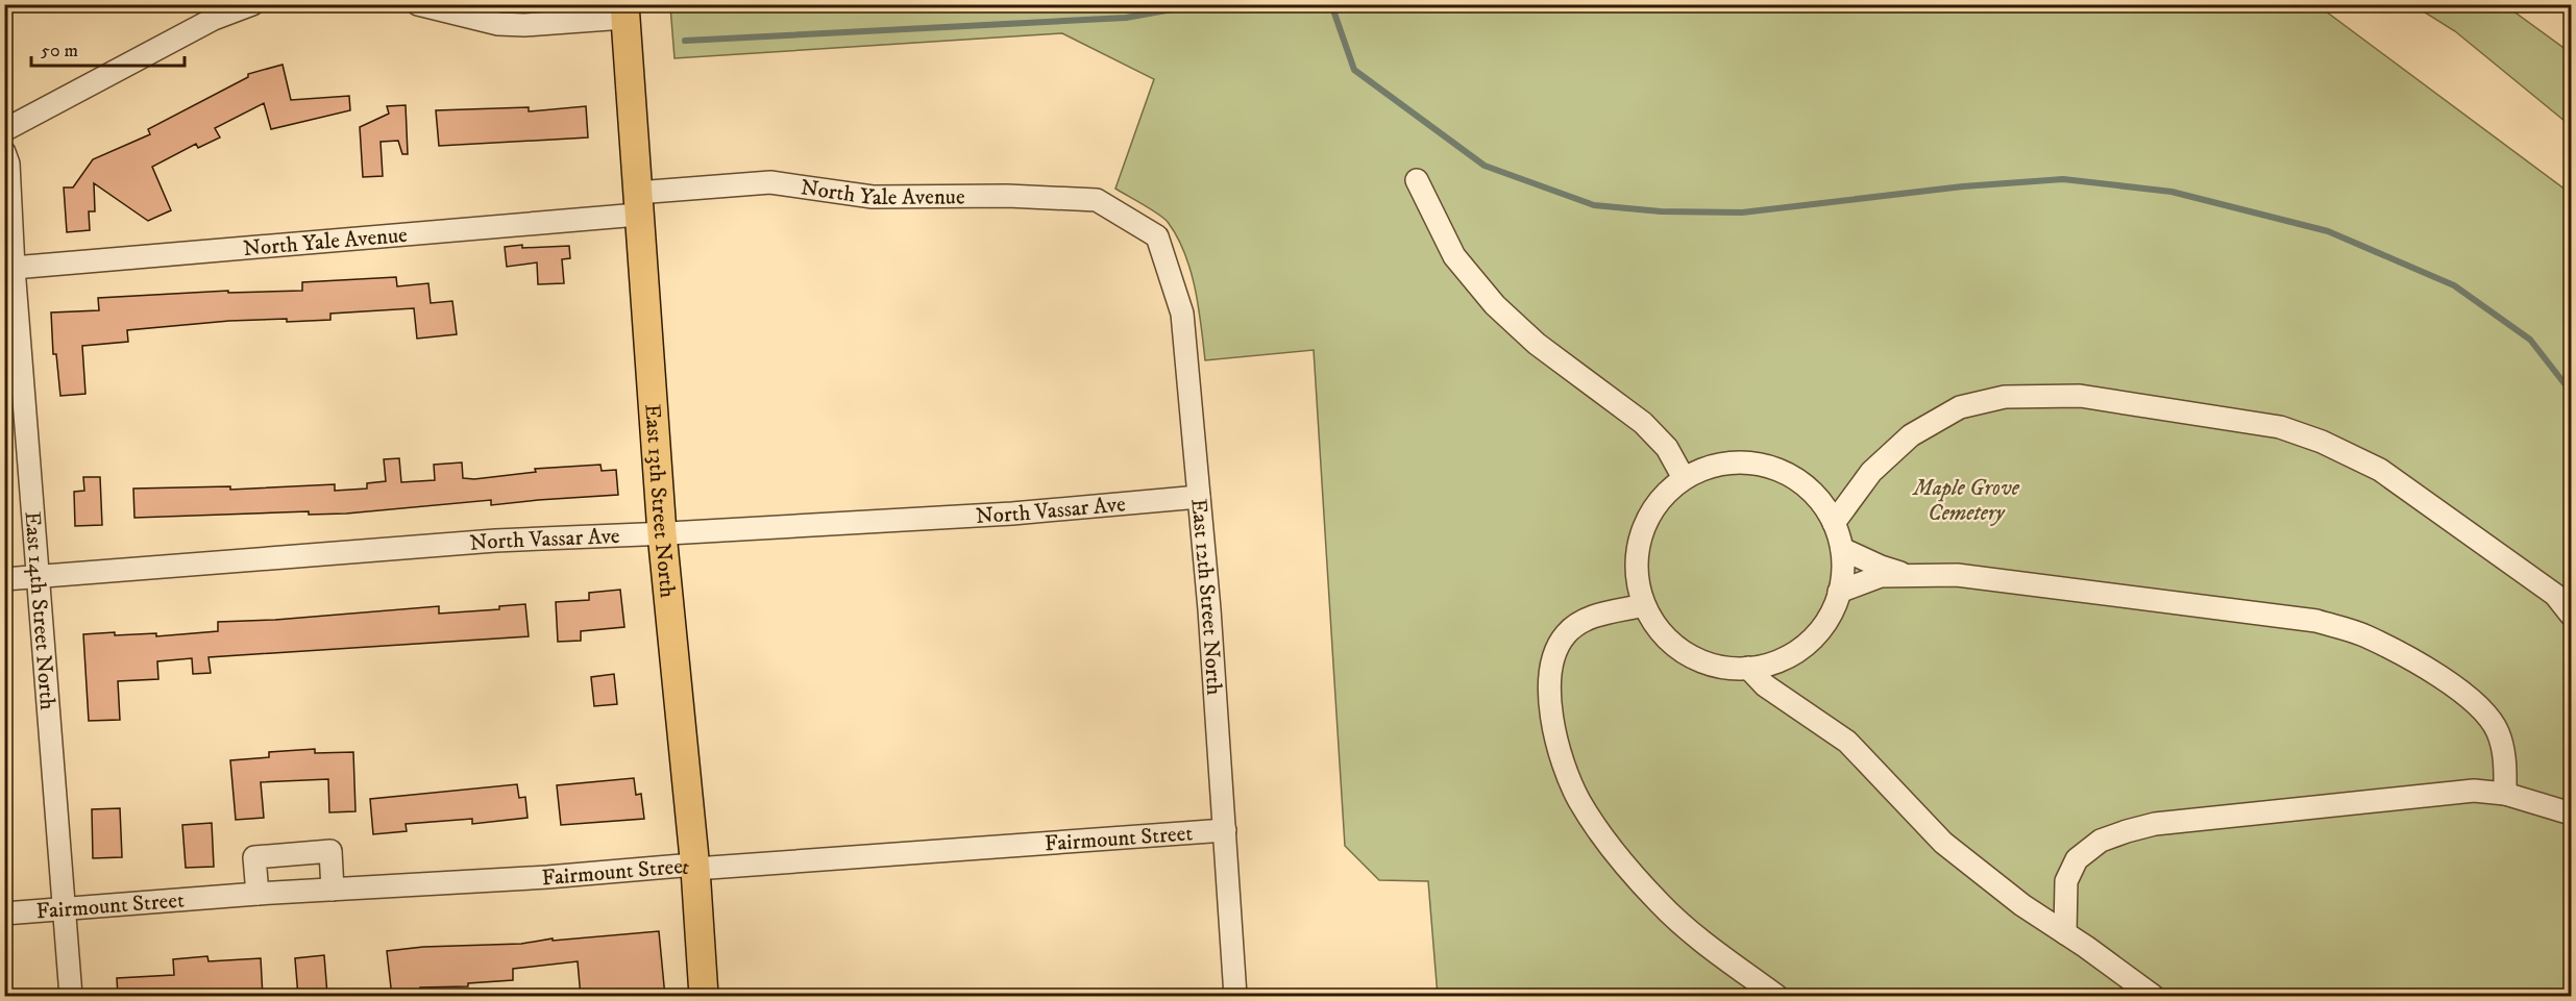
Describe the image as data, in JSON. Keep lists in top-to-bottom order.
{
  "streets": {
    "main road": ["East 13th Street North"],
    "street": [
      "North Yale Avenue",
      "North Vassar Ave",
      "East 12th Street North",
      "East 14th Street North",
      "Fairmount Street"
    ]
  },
  "crossings": [
    ["North Yale Avenue", "East 13th Street North"],
    ["North Yale Avenue", "East 12th Street North"],
    ["North Yale Avenue", "East 14th Street North"],
    ["East 13th Street North", "North Vassar Ave"],
    ["East 13th Street North", "Fairmount Street"],
    ["North Vassar Ave", "East 12th Street North"],
    ["North Vassar Ave", "East 14th Street North"],
    ["East 12th Street North", "Fairmount Street"],
    ["East 14th Street North", "Fairmount Street"]
  ],
  "parks": ["Maple Grove Cemetery"],
  "scale_bar": "50 m"
}
